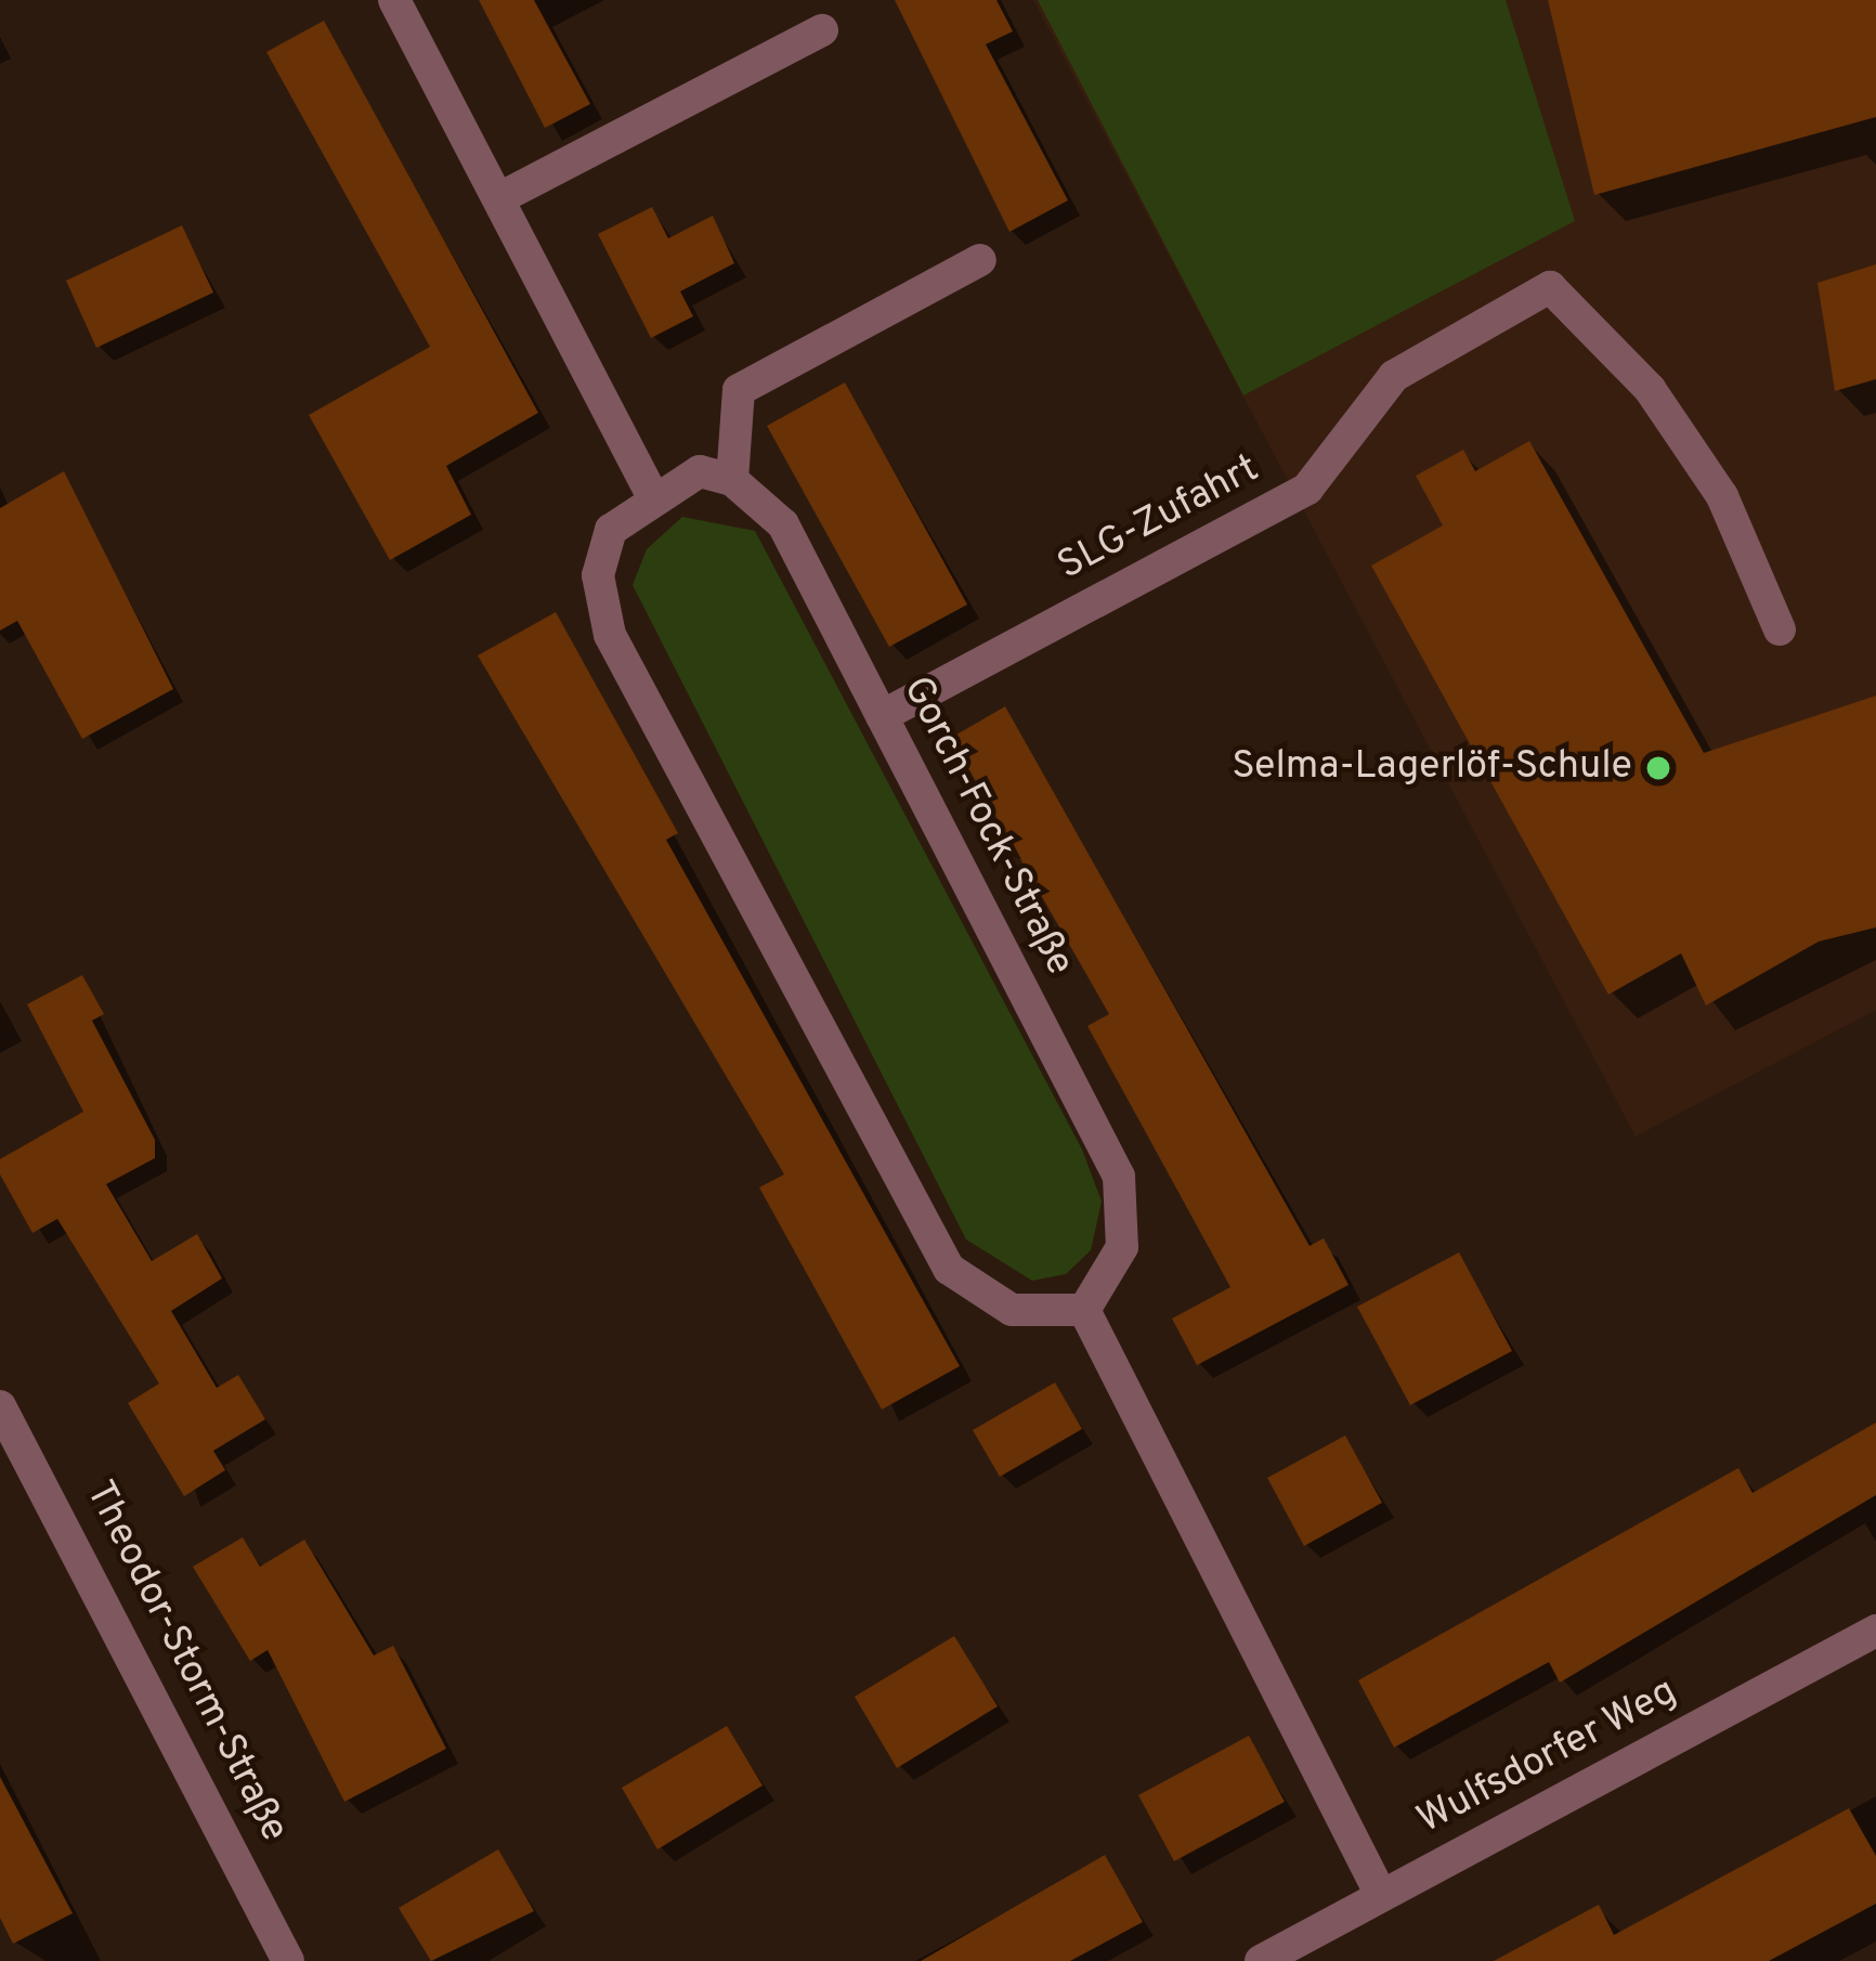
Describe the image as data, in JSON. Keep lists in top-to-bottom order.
{
  "streets": {
    "street": [
      "SLG-Zufahrt",
      "Gorch-Fock-Straße",
      "Theodor-Storm-Straße",
      "Wulfsdorfer Weg"
    ]
  },
  "crossings": [
    ["SLG-Zufahrt", "Gorch-Fock-Straße"]
  ],
  "places": ["Selma-Lagerlöf-Schule"]
}
